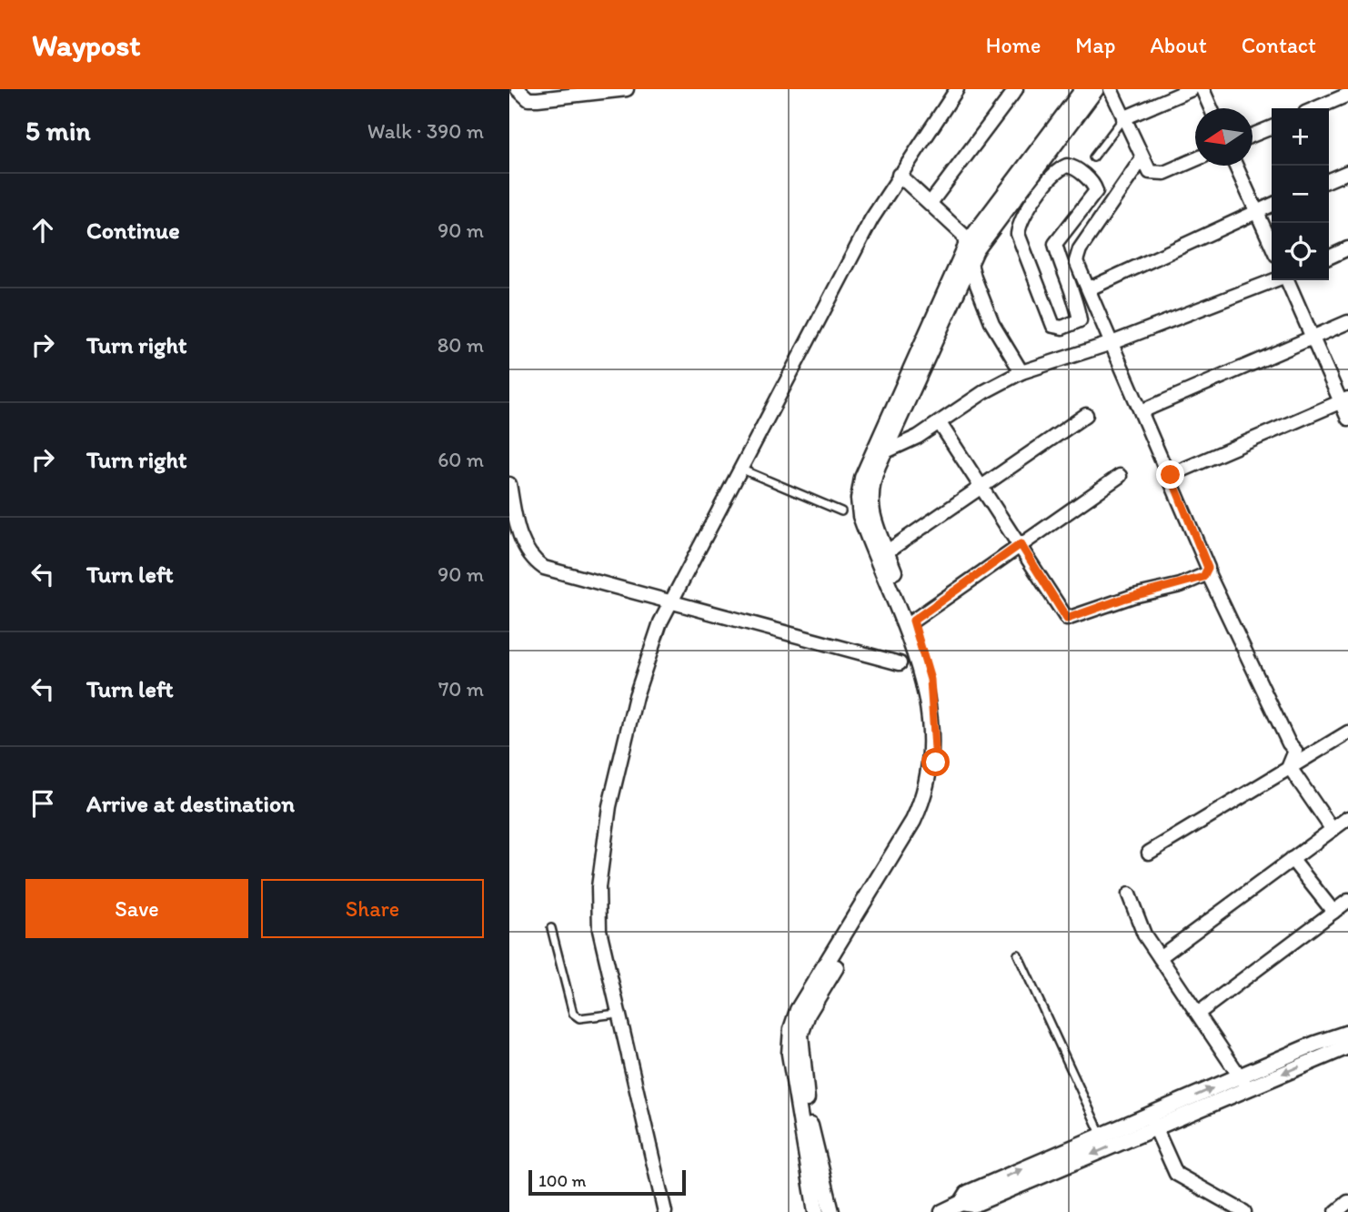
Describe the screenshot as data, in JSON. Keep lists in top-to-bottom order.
{
  "scale_bar": "100 m",
  "north": "left",
  "page": {
    "header": "Waypost",
    "nav": [
      "Home",
      "Map",
      "About",
      "Contact"
    ],
    "heading": ["5 min", "Walk · 390 m"],
    "map_buttons": ["+", "−"],
    "list": [
      ["Continue", "90 m"],
      ["Turn right", "80 m"],
      ["Turn right", "60 m"],
      ["Turn left", "90 m"],
      ["Turn left", "70 m"],
      "Arrive at destination"
    ],
    "buttons": ["Save", "Share"],
    "scale": "100 m"
  }
}
